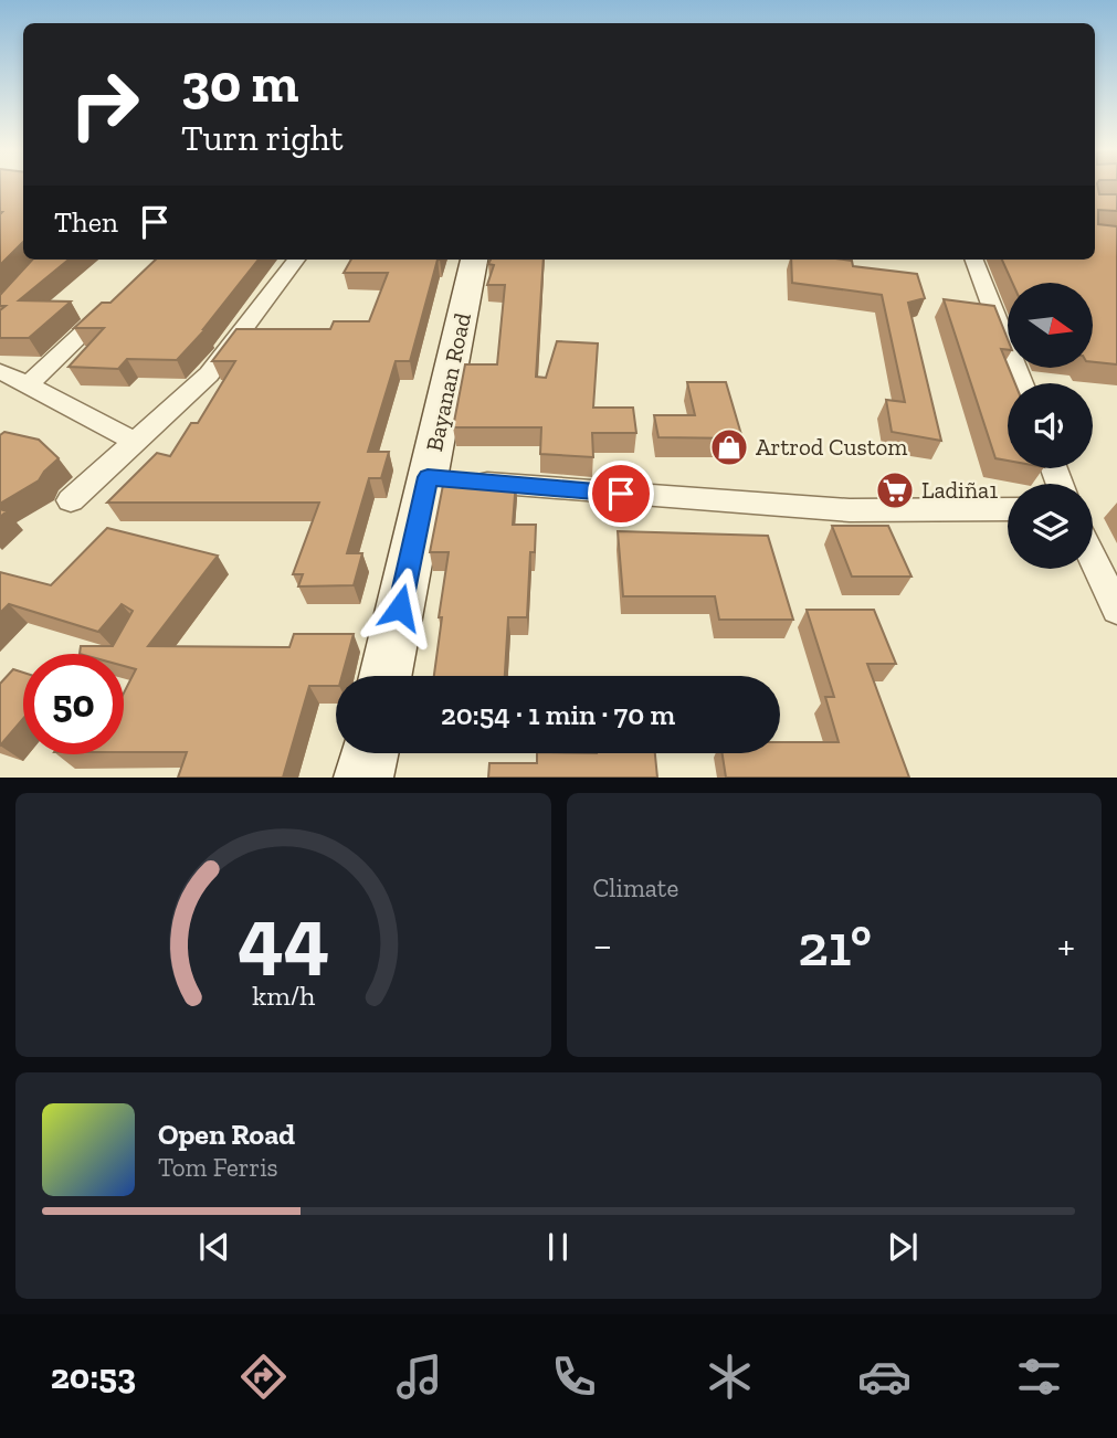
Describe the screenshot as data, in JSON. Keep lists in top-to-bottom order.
{
  "streets": {
    "main road": ["Bayanan Road"]
  },
  "places": {
    "shop": ["Artrod Custom"],
    "supermarket": ["Ladiña1"]
  },
  "north": "right",
  "page": {
    "turn": ["30 m", "Turn right"],
    "then": "Then",
    "limit": "50",
    "trip": "20:54 · 1 min · 70 m",
    "tile": "Climate",
    "heat": ["−", "21°", "+"],
    "song": ["Open Road", "Tom Ferris"],
    "tabs": "20:53",
    "gauge": ["44", "km/h"]
  }
}
